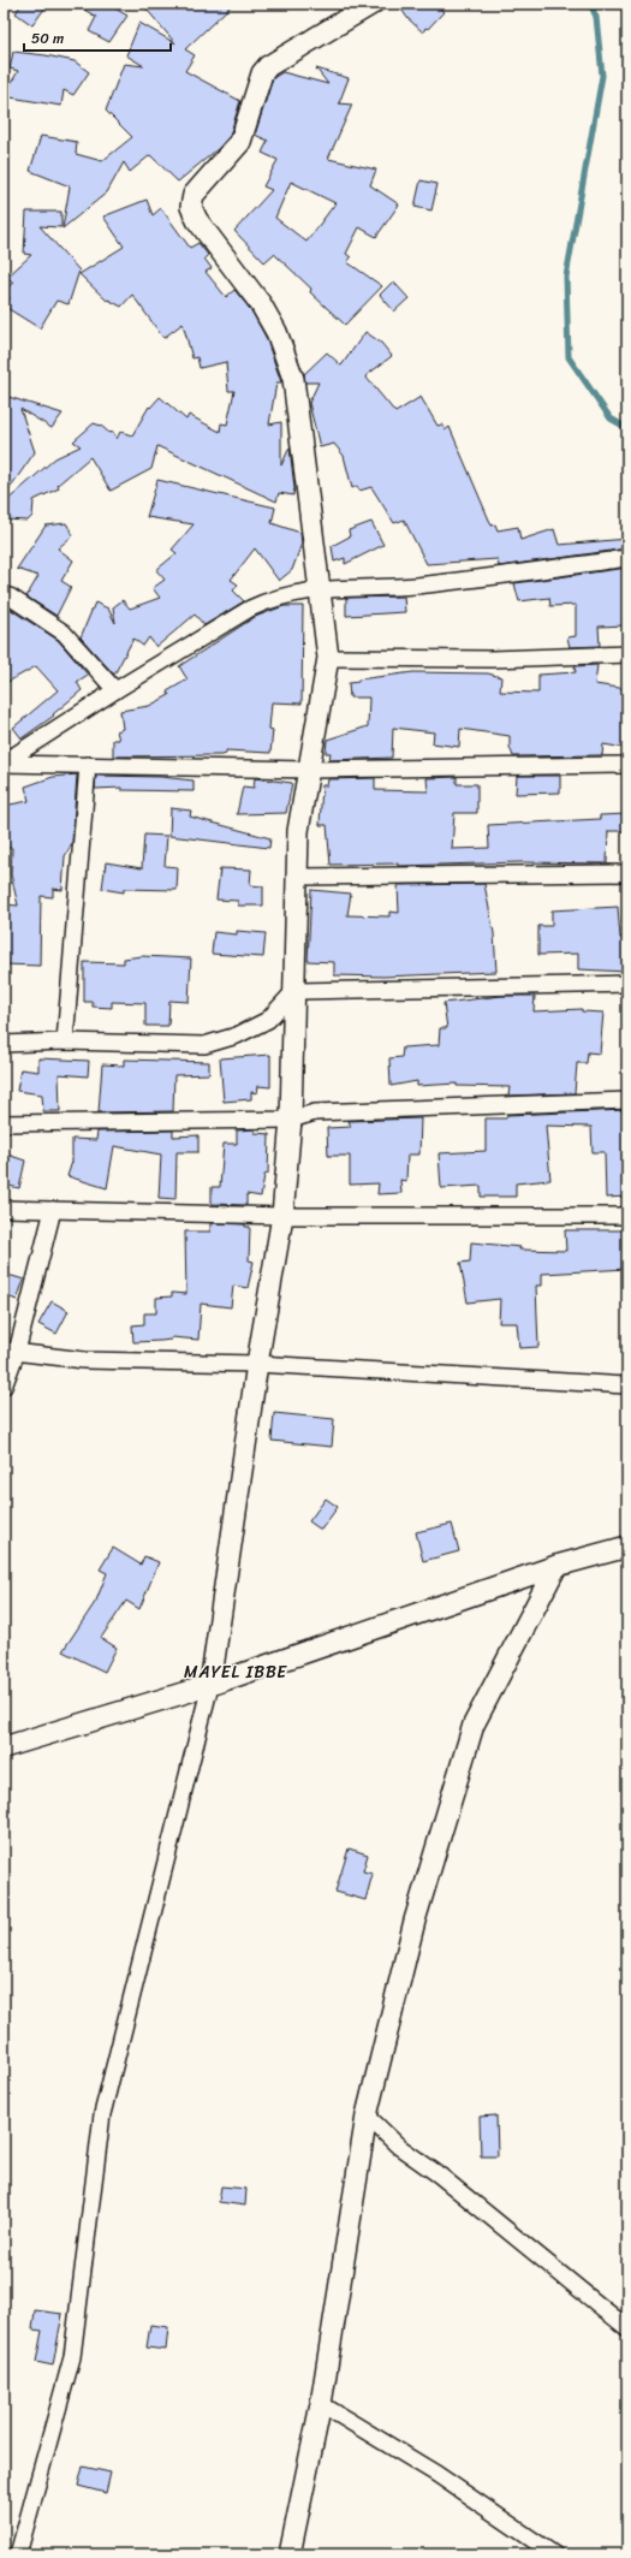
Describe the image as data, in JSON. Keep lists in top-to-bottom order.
{
  "districts": ["MAYEL IBBE"],
  "scale_bar": "50 m"
}
